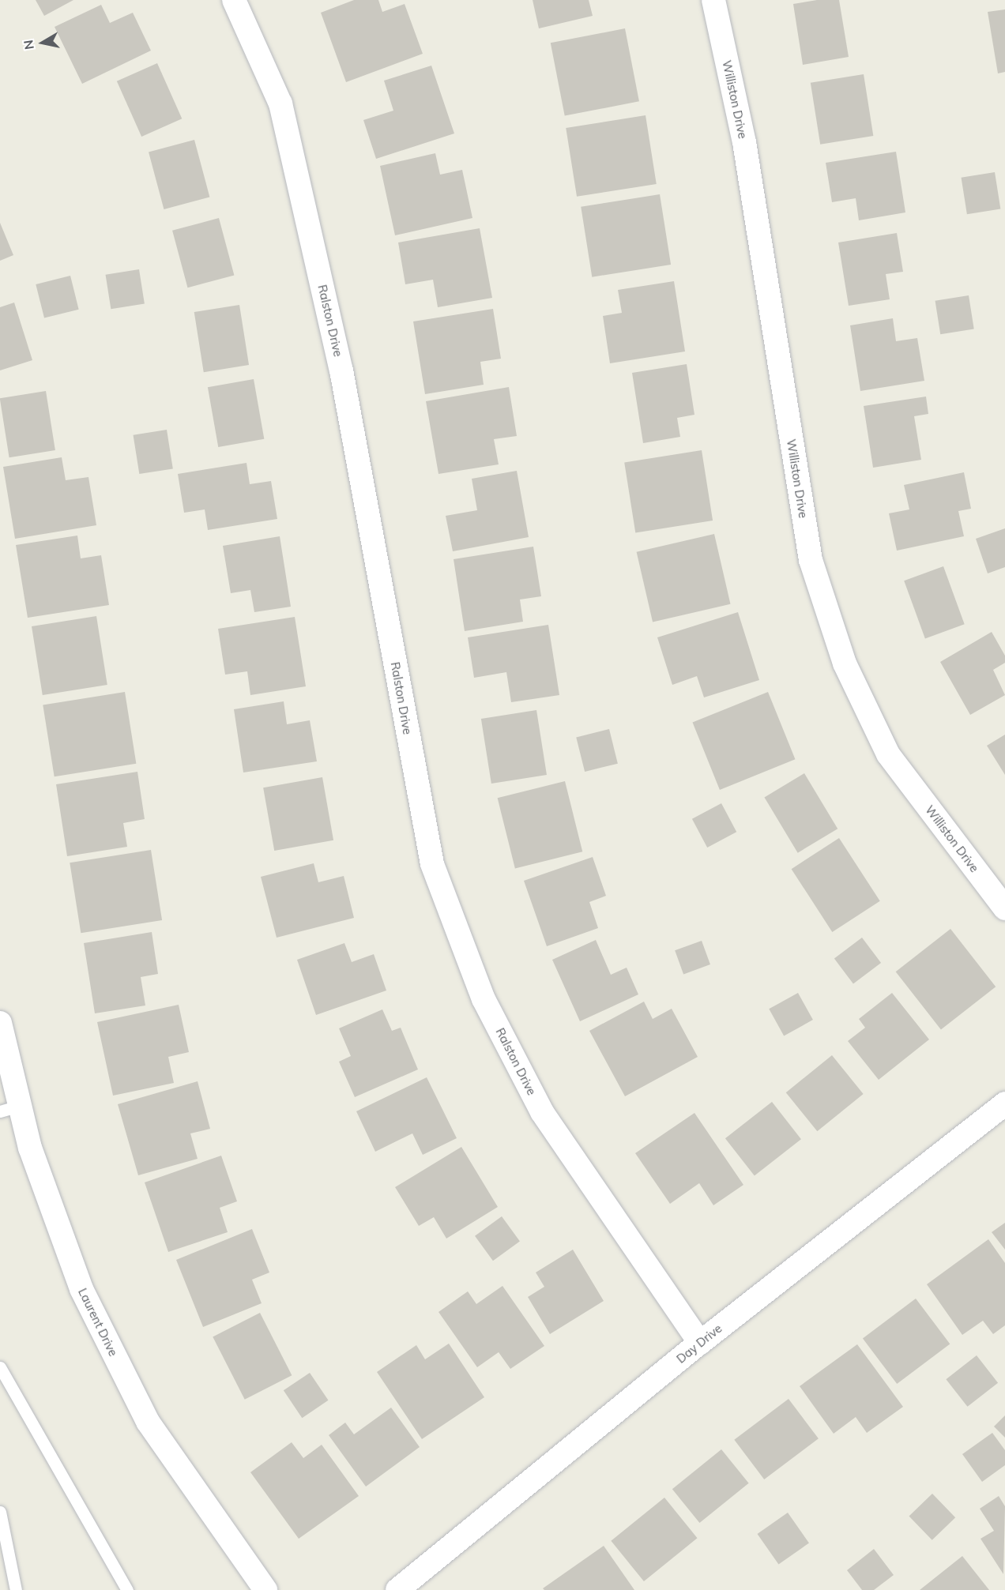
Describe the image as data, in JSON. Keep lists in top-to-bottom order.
{
  "streets": {
    "street": [
      "Williston Drive",
      "Ralston Drive",
      "Laurent Drive",
      "Day Drive"
    ]
  },
  "crossings": [
    ["Ralston Drive", "Day Drive"]
  ],
  "north": "left"
}
